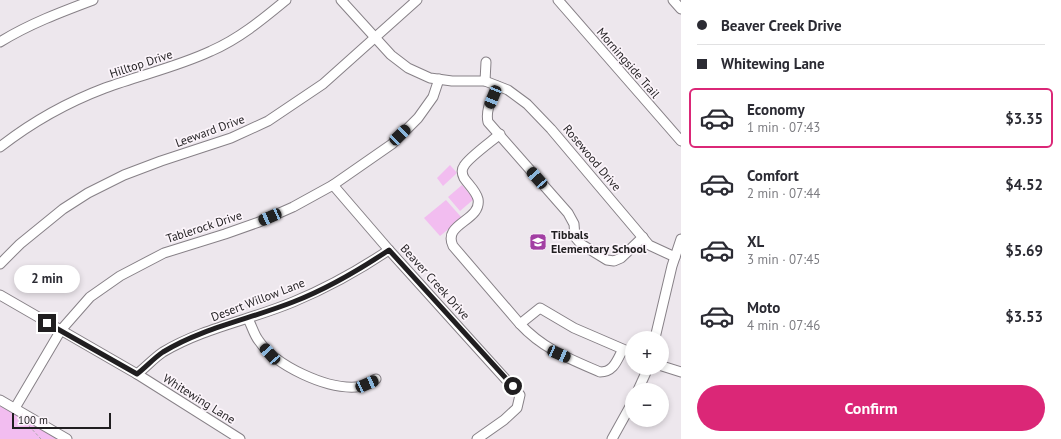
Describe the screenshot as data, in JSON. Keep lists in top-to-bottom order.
{
  "streets": {
    "street": [
      "Morningside Trail",
      "Hilltop Drive",
      "Leeward Drive",
      "Rosewood Drive",
      "Tablerock Drive",
      "Beaver Creek Drive",
      "Desert Willow Lane",
      "Whitewing Lane"
    ]
  },
  "crossings": [
    ["Leeward Drive", "Rosewood Drive"],
    ["Rosewood Drive", "Tablerock Drive"],
    ["Tablerock Drive", "Beaver Creek Drive"],
    ["Tablerock Drive", "Whitewing Lane"],
    ["Beaver Creek Drive", "Desert Willow Lane"],
    ["Desert Willow Lane", "Whitewing Lane"]
  ],
  "places": {
    "school or university": ["Tibbals Elementary School"]
  },
  "scale_bar": "100 m",
  "page": {
    "banner": ["Beaver Creek Drive", "Whitewing Lane"],
    "list": [
      {
        "name": "Economy",
        "note": "1 min · 07:43",
        "value": "$3.35"
      },
      {
        "name": "Comfort",
        "note": "2 min · 07:44",
        "value": "$4.52"
      },
      {
        "name": "XL",
        "note": "3 min · 07:45",
        "value": "$5.69"
      },
      {
        "name": "Moto",
        "note": "4 min · 07:46",
        "value": "$3.53"
      }
    ],
    "bubble": "2 min",
    "map_buttons": ["+", "−"],
    "buttons": "Confirm",
    "scale": "100 m"
  }
}
